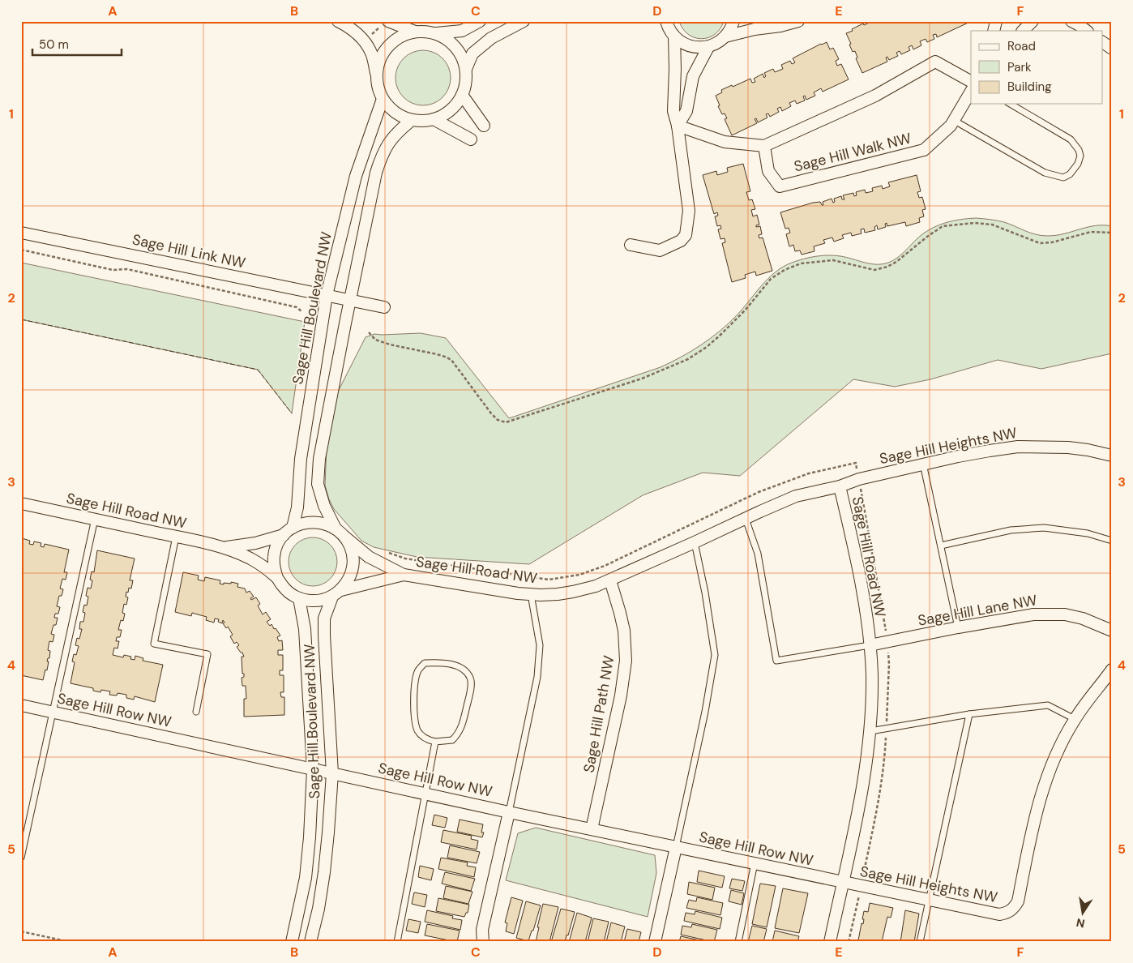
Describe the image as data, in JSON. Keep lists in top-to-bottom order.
{
  "streets": {
    "street": [
      "Sage Hill Walk NW",
      "Sage Hill Link NW",
      "Sage Hill Boulevard NW",
      "Sage Hill Heights NW",
      "Sage Hill Road NW",
      "Sage Hill Lane NW",
      "Sage Hill Row NW",
      "Sage Hill Path NW"
    ]
  },
  "crossings": [
    ["Sage Hill Link NW", "Sage Hill Boulevard NW"],
    ["Sage Hill Boulevard NW", "Sage Hill Road NW"],
    ["Sage Hill Boulevard NW", "Sage Hill Row NW"],
    ["Sage Hill Heights NW", "Sage Hill Road NW"],
    ["Sage Hill Heights NW", "Sage Hill Row NW"],
    ["Sage Hill Road NW", "Sage Hill Lane NW"],
    ["Sage Hill Road NW", "Sage Hill Row NW"],
    ["Sage Hill Road NW", "Sage Hill Path NW"],
    ["Sage Hill Row NW", "Sage Hill Path NW"]
  ],
  "legend": ["Road", "Park", "Building"],
  "scale_bar": "50 m",
  "north": "bottom",
  "grid": {
    "columns": [
      "A",
      "B",
      "C",
      "D",
      "E",
      "F"
    ],
    "rows": [
      "1",
      "2",
      "3",
      "4",
      "5"
    ]
  }
}
